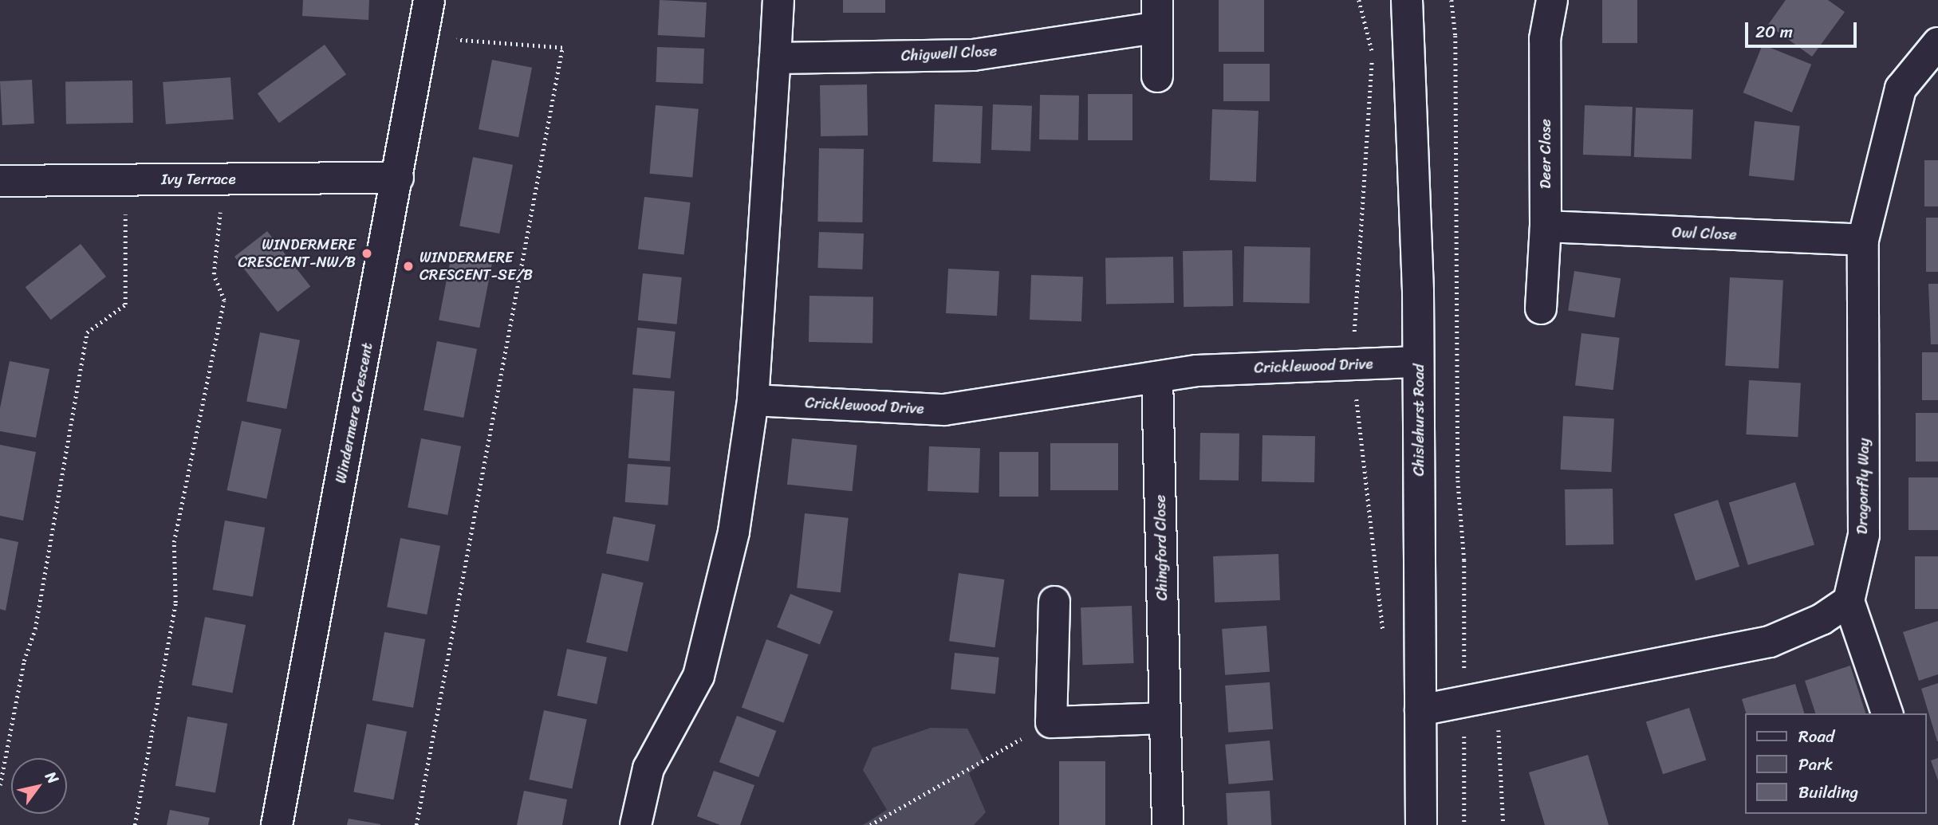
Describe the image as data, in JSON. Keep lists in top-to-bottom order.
{
  "streets": {
    "street": [
      "Chigwell Close",
      "Deer Close",
      "Ivy Terrace",
      "Owl Close",
      "Cricklewood Drive",
      "Windermere Crescent",
      "Chislehurst Road",
      "Dragonfly Way",
      "Chingford Close"
    ]
  },
  "crossings": [
    ["Deer Close", "Owl Close"],
    ["Ivy Terrace", "Windermere Crescent"],
    ["Owl Close", "Dragonfly Way"],
    ["Cricklewood Drive", "Chislehurst Road"],
    ["Cricklewood Drive", "Chingford Close"]
  ],
  "places": ["WINDERMERE CRESCENT-NW/B", "WINDERMERE CRESCENT-SE/B"],
  "legend": ["Road", "Park", "Building"],
  "scale_bar": "20 m",
  "north": "top right"
}
